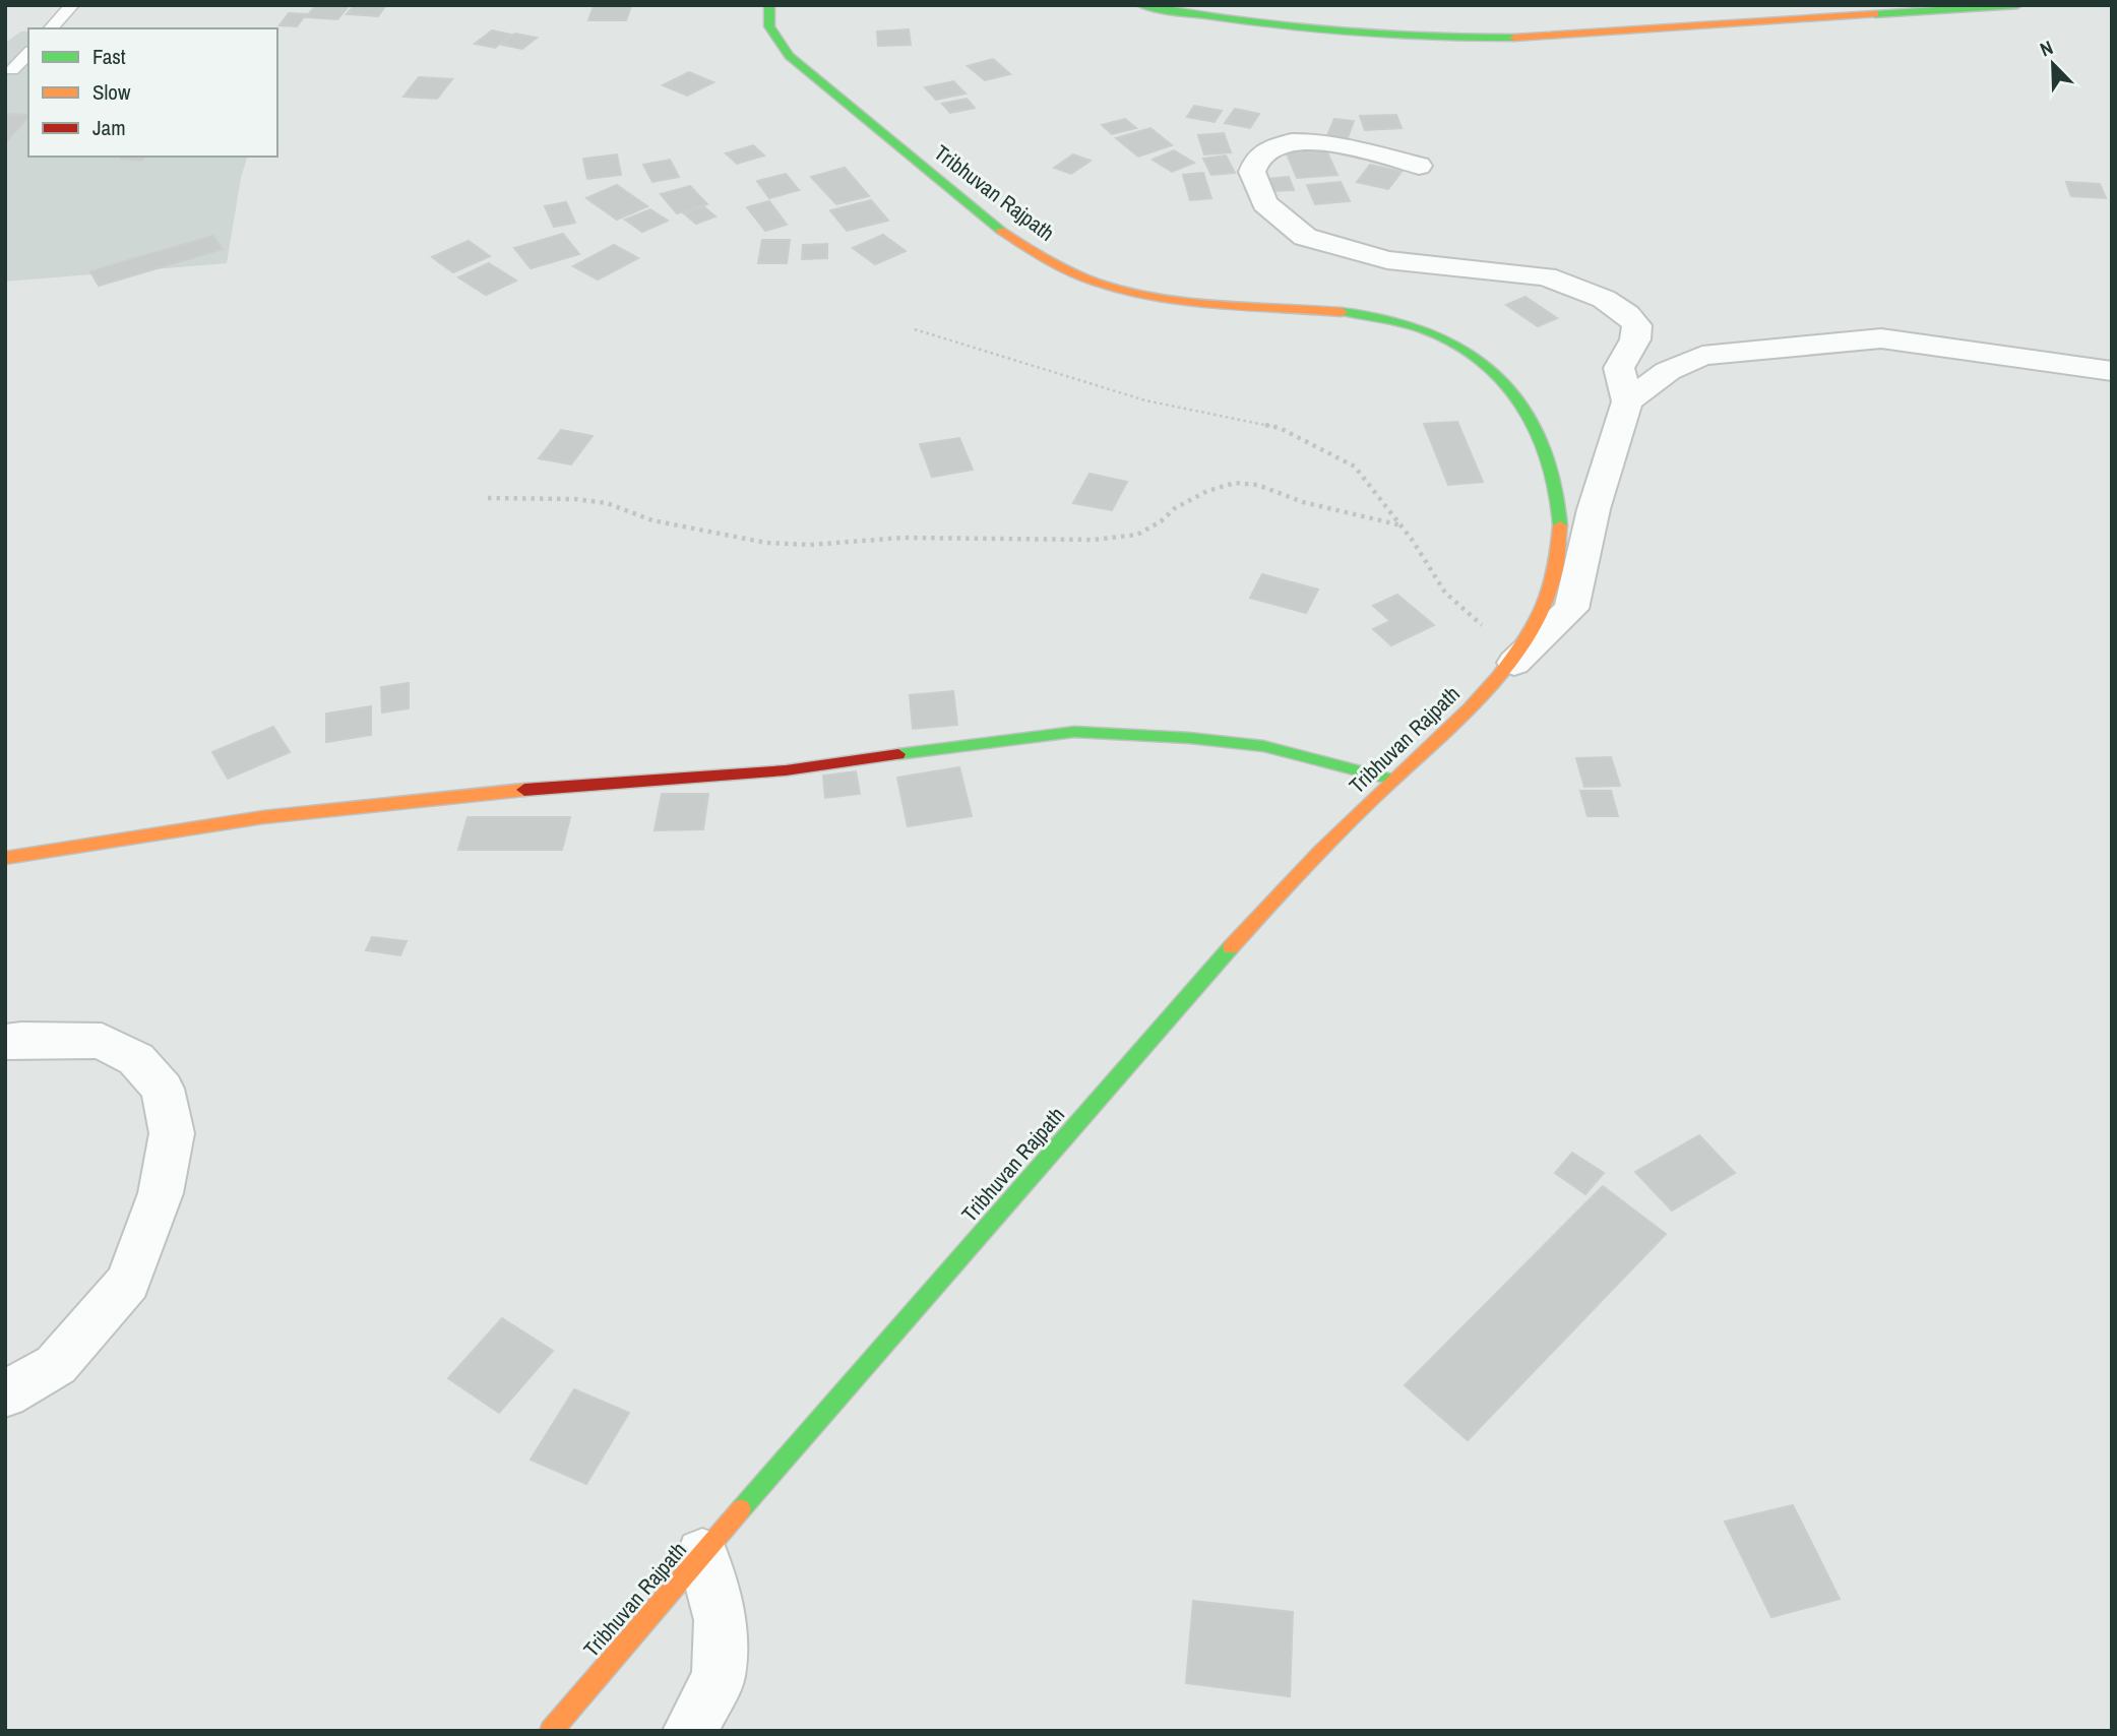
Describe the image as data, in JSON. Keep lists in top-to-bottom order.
{
  "streets": {
    "main road": ["Tribhuvan Rajpath"]
  },
  "legend": ["Fast", "Slow", "Jam"],
  "north": "top left"
}
